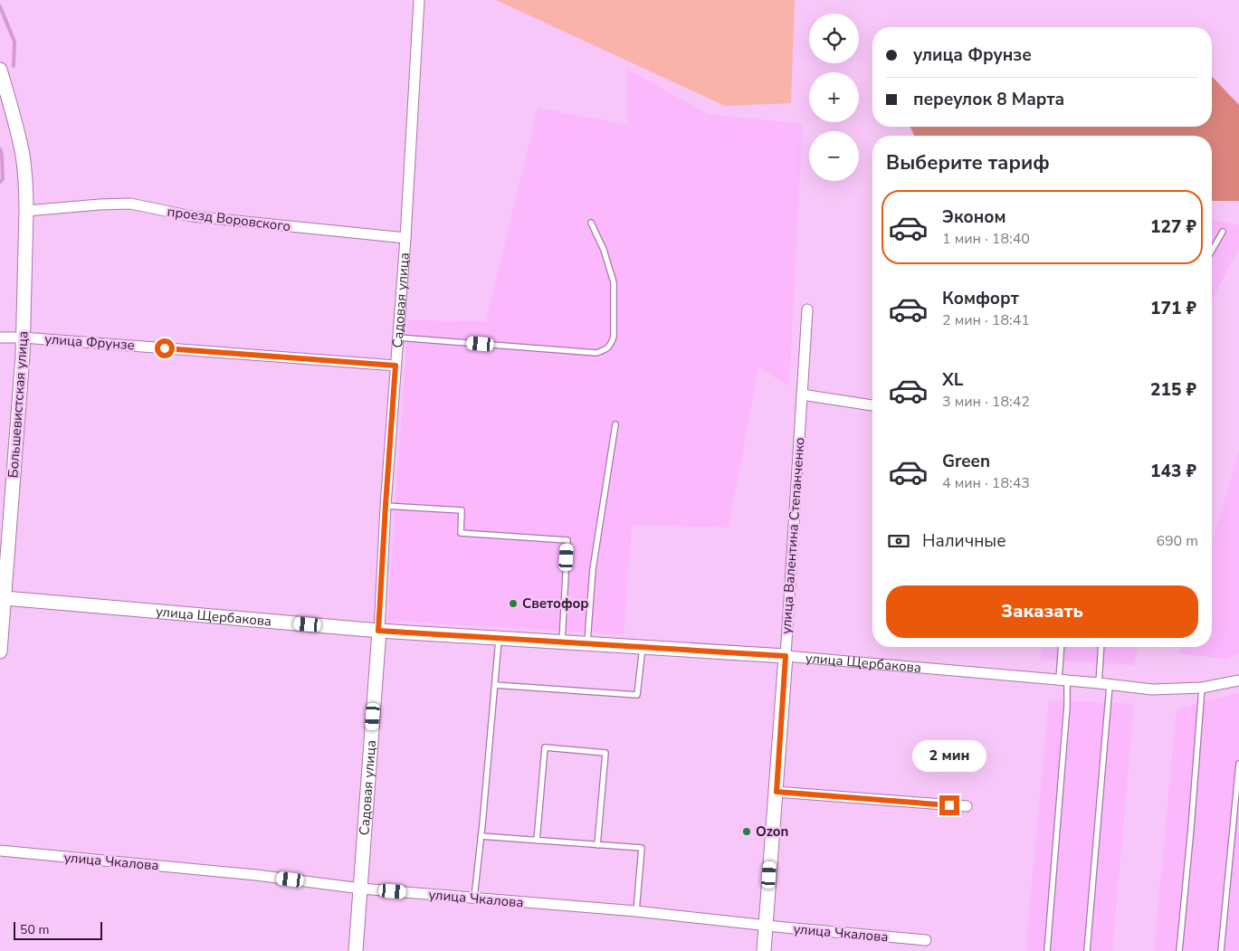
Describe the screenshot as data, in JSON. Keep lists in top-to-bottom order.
{
  "streets": {
    "street": [
      "проезд Воровского",
      "Садовая улица",
      "улица Фрунзе",
      "Большевистская улица",
      "улица Валентина Степанченко",
      "улица Щербакова",
      "улица Чкалова"
    ]
  },
  "crossings": [
    ["проезд Воровского", "Садовая улица"],
    ["проезд Воровского", "Большевистская улица"],
    ["Садовая улица", "улица Фрунзе"],
    ["Садовая улица", "улица Щербакова"],
    ["Садовая улица", "улица Чкалова"],
    ["улица Фрунзе", "Большевистская улица"],
    ["Большевистская улица", "улица Щербакова"],
    ["улица Валентина Степанченко", "улица Щербакова"],
    ["улица Валентина Степанченко", "улица Чкалова"]
  ],
  "places": ["Светофор", "Ozon"],
  "scale_bar": "50 m",
  "page": {
    "map_buttons": ["+", "−"],
    "banner": ["улица Фрунзе", "переулок 8 Марта"],
    "heading": "Выберите тариф",
    "list": [
      {
        "name": "Эконом",
        "note": "1 мин · 18:40",
        "value": "127 ₽"
      },
      {
        "name": "Комфорт",
        "note": "2 мин · 18:41",
        "value": "171 ₽"
      },
      {
        "name": "XL",
        "note": "3 мин · 18:42",
        "value": "215 ₽"
      },
      {
        "name": "Green",
        "note": "4 мин · 18:43",
        "value": "143 ₽"
      }
    ],
    "pay": ["Наличные", "690 m"],
    "buttons": "Заказать",
    "bubble": "2 мин",
    "scale": "50 m"
  }
}
